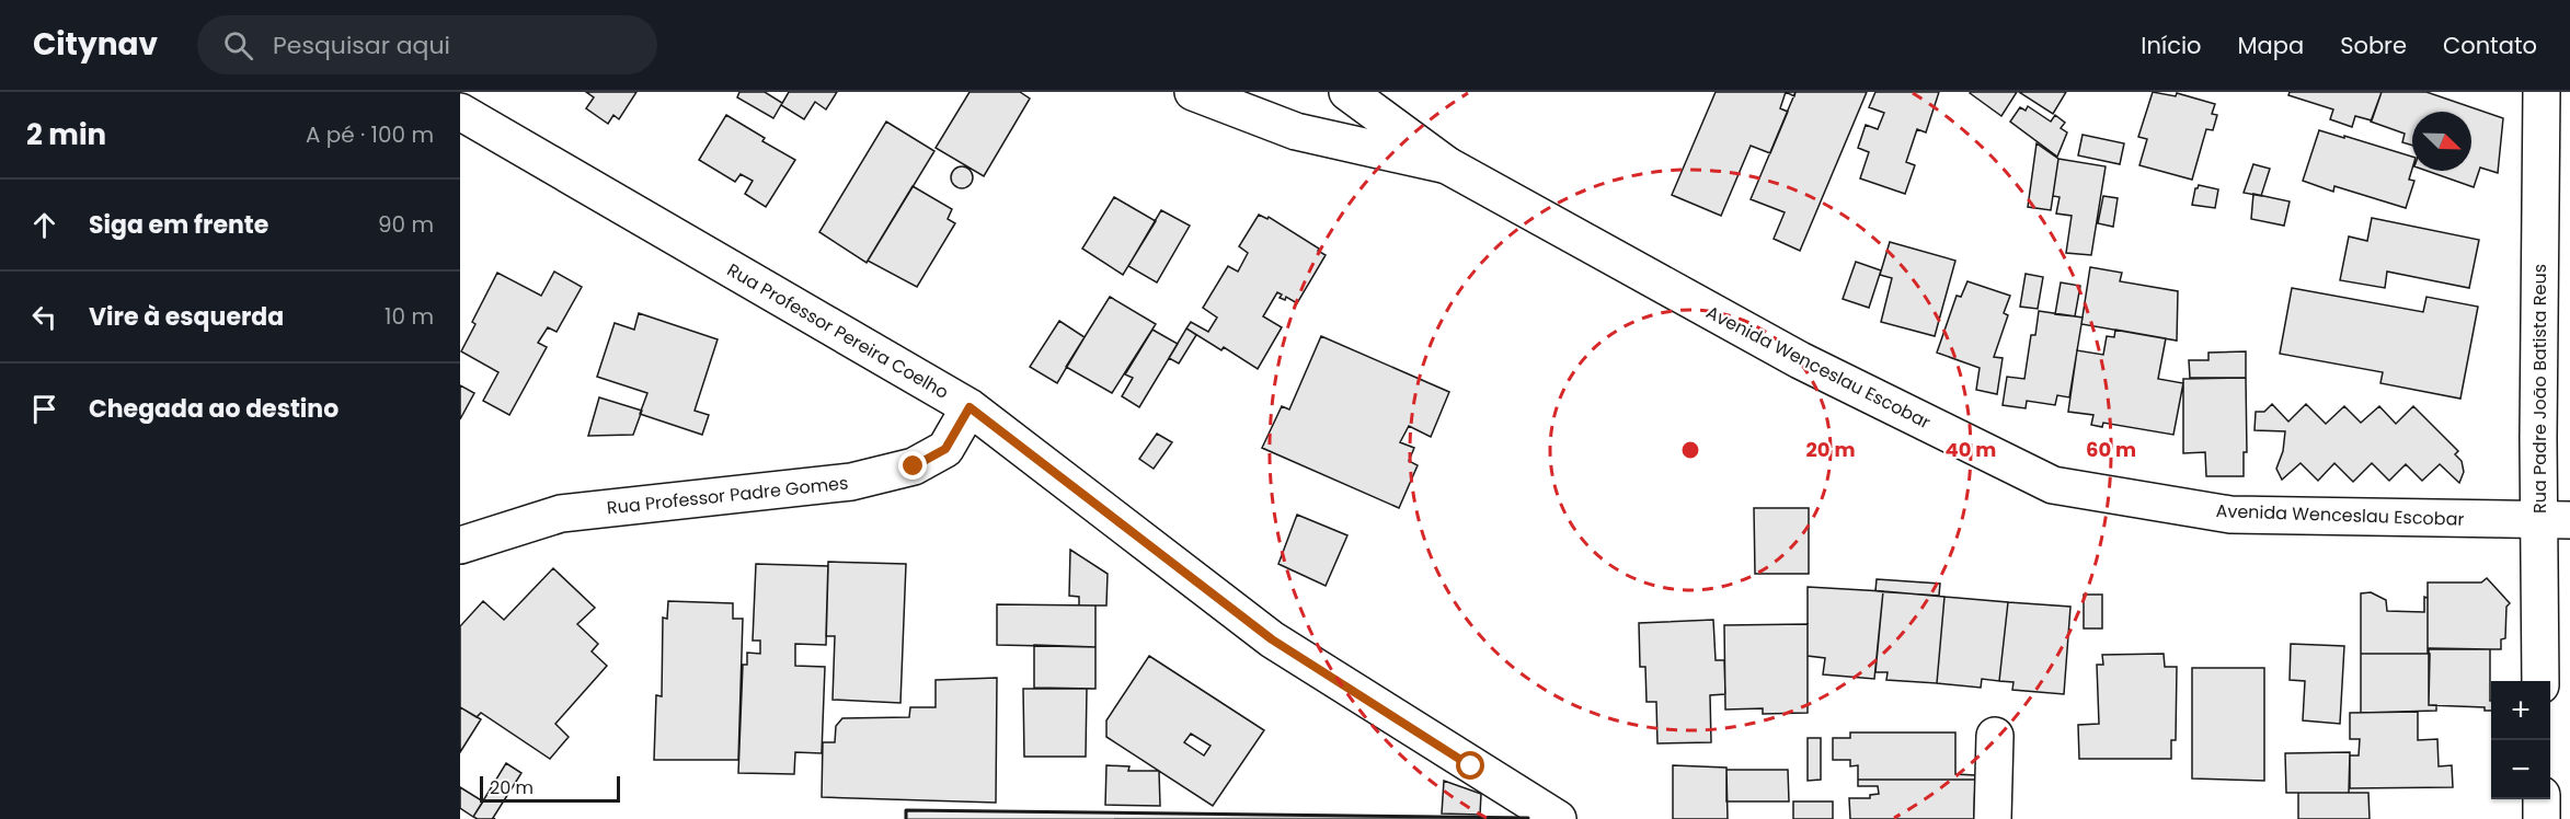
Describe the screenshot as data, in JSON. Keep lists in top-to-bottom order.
{
  "streets": {
    "street": [
      "Rua Professor Pereira Coelho",
      "Avenida Wenceslau Escobar",
      "Rua Padre João Batista Reus",
      "Rua Professor Padre Gomes"
    ]
  },
  "crossings": [
    ["Rua Professor Pereira Coelho", "Rua Professor Padre Gomes"],
    ["Avenida Wenceslau Escobar", "Rua Padre João Batista Reus"]
  ],
  "scale_bar": "20 m",
  "north": "bottom right",
  "page": {
    "header": "Citynav",
    "search": "Pesquisar aqui",
    "nav": [
      "Início",
      "Mapa",
      "Sobre",
      "Contato"
    ],
    "heading": ["2 min", "A pé · 100 m"],
    "list": [
      ["Siga em frente", "90 m"],
      ["Vire à esquerda", "10 m"],
      "Chegada ao destino"
    ],
    "map_buttons": ["+", "−"],
    "scale": "20 m"
  },
  "rings": ["20 m", "40 m", "60 m"]
}
